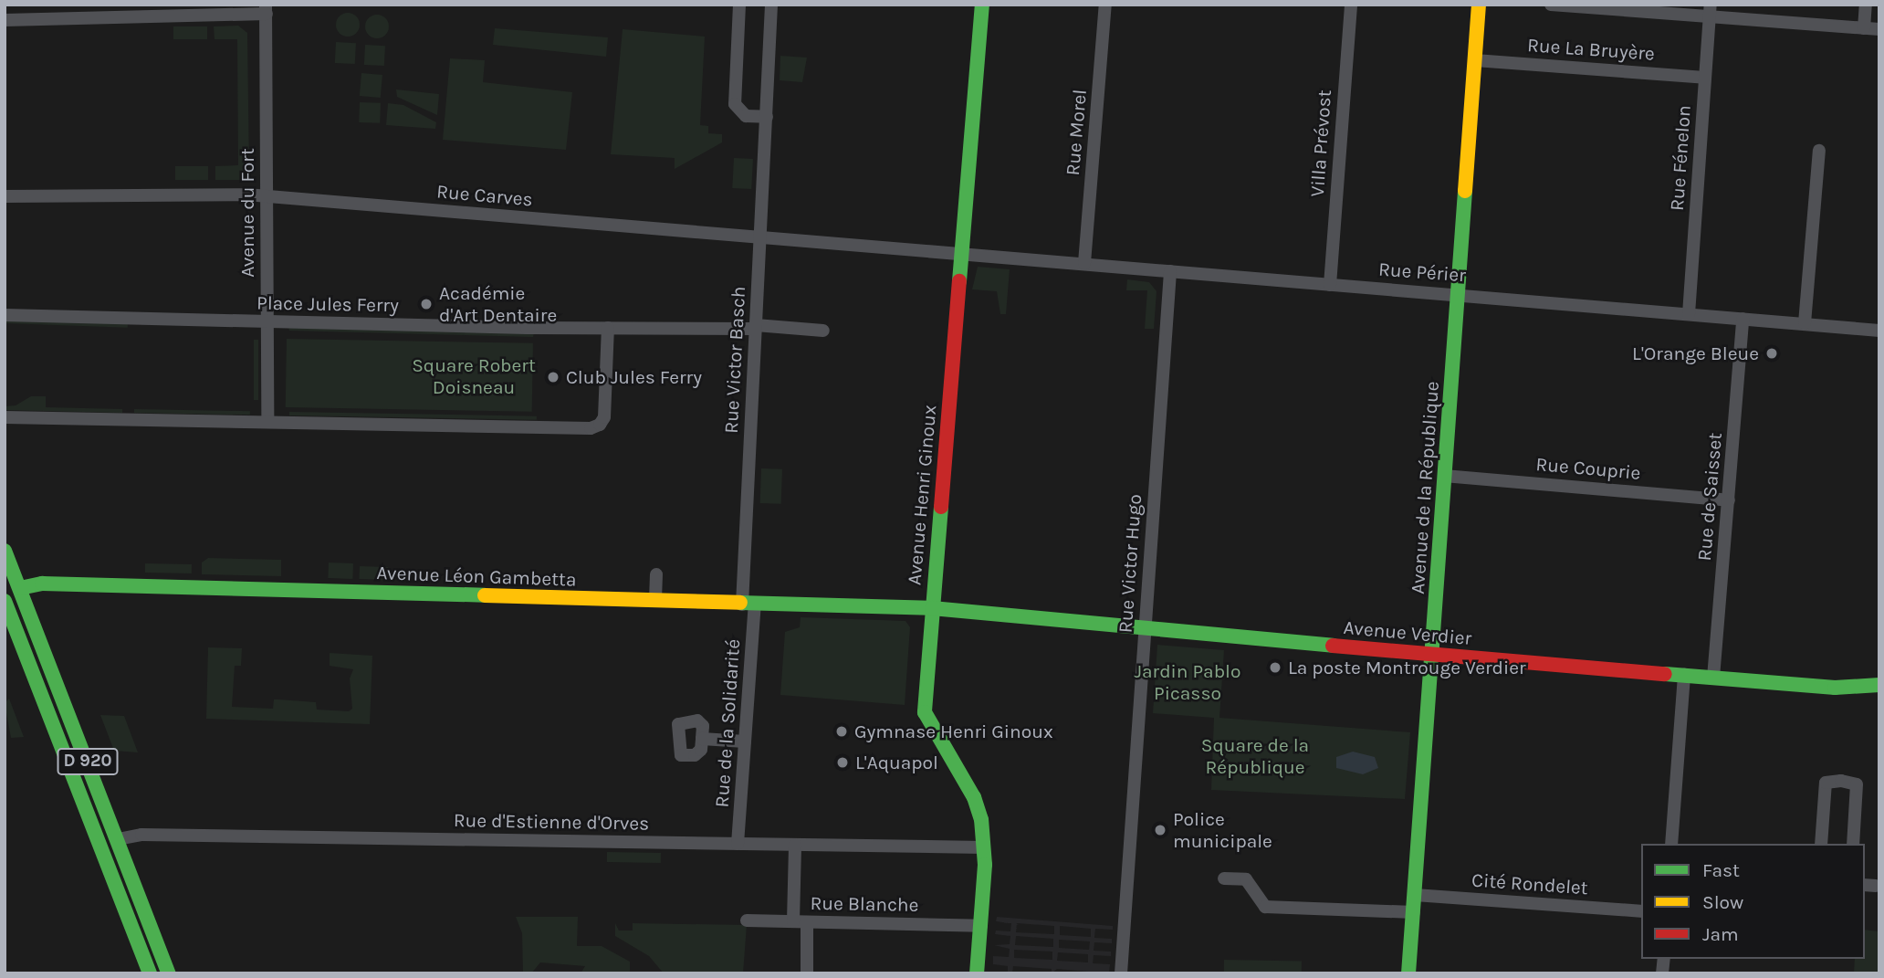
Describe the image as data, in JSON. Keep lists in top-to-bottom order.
{
  "streets": {
    "main road": [
      "Avenue de la République",
      "Avenue Henri Ginoux",
      "Avenue Léon Gambetta",
      "Avenue Verdier",
      "D 920"
    ],
    "street": [
      "Rue La Bruyère",
      "Rue Morel",
      "Villa Prévost",
      "Rue Fénelon",
      "Rue Carves",
      "Avenue du Fort",
      "Rue Périer",
      "Place Jules Ferry",
      "Rue Victor Basch",
      "Rue Couprie",
      "Rue de Saisset",
      "Rue Victor Hugo",
      "Rue de la Solidarité",
      "Rue d'Estienne d'Orves",
      "Cité Rondelet",
      "Rue Blanche"
    ]
  },
  "crossings": [
    ["Rue La Bruyère", "Rue Fénelon"],
    ["Rue La Bruyère", "Avenue de la République"],
    ["Rue Morel", "Rue Périer"],
    ["Villa Prévost", "Rue Périer"],
    ["Rue Fénelon", "Rue Périer"],
    ["Rue Carves", "Avenue du Fort"],
    ["Rue Carves", "Rue Périer"],
    ["Rue Carves", "Rue Victor Basch"],
    ["Rue Carves", "Avenue Henri Ginoux"],
    ["Avenue du Fort", "Place Jules Ferry"],
    ["Rue Périer", "Avenue de la République"],
    ["Rue Périer", "Avenue Henri Ginoux"],
    ["Rue Périer", "Rue de Saisset"],
    ["Rue Périer", "Rue Victor Hugo"],
    ["Place Jules Ferry", "Rue Victor Basch"],
    ["Rue Victor Basch", "Avenue Léon Gambetta"],
    ["Rue Victor Basch", "Rue de la Solidarité"],
    ["Rue Couprie", "Avenue de la République"],
    ["Rue Couprie", "Rue de Saisset"],
    ["Avenue de la République", "Avenue Verdier"],
    ["Avenue de la République", "Cité Rondelet"],
    ["Avenue Henri Ginoux", "Avenue Léon Gambetta"],
    ["Avenue Henri Ginoux", "Avenue Verdier"],
    ["Avenue Henri Ginoux", "Rue d'Estienne d'Orves"],
    ["Avenue Henri Ginoux", "Rue Blanche"],
    ["Rue de Saisset", "Avenue Verdier"],
    ["Rue Victor Hugo", "Avenue Verdier"],
    ["Avenue Léon Gambetta", "Avenue Verdier"],
    ["Avenue Léon Gambetta", "Rue de la Solidarité"],
    ["Avenue Léon Gambetta", "D 920"],
    ["Rue de la Solidarité", "Rue d'Estienne d'Orves"],
    ["D 920", "Rue d'Estienne d'Orves"]
  ],
  "parks": ["Square Robert Doisneau", "Jardin Pablo Picasso", "Square de la République"],
  "places": [
    "Académie d'Art Dentaire",
    "L'Orange Bleue",
    "Club Jules Ferry",
    "La poste Montrouge Verdier",
    "Gymnase Henri Ginoux",
    "L'Aquapol",
    "Police municipale"
  ],
  "legend": ["Fast", "Slow", "Jam"]
}
